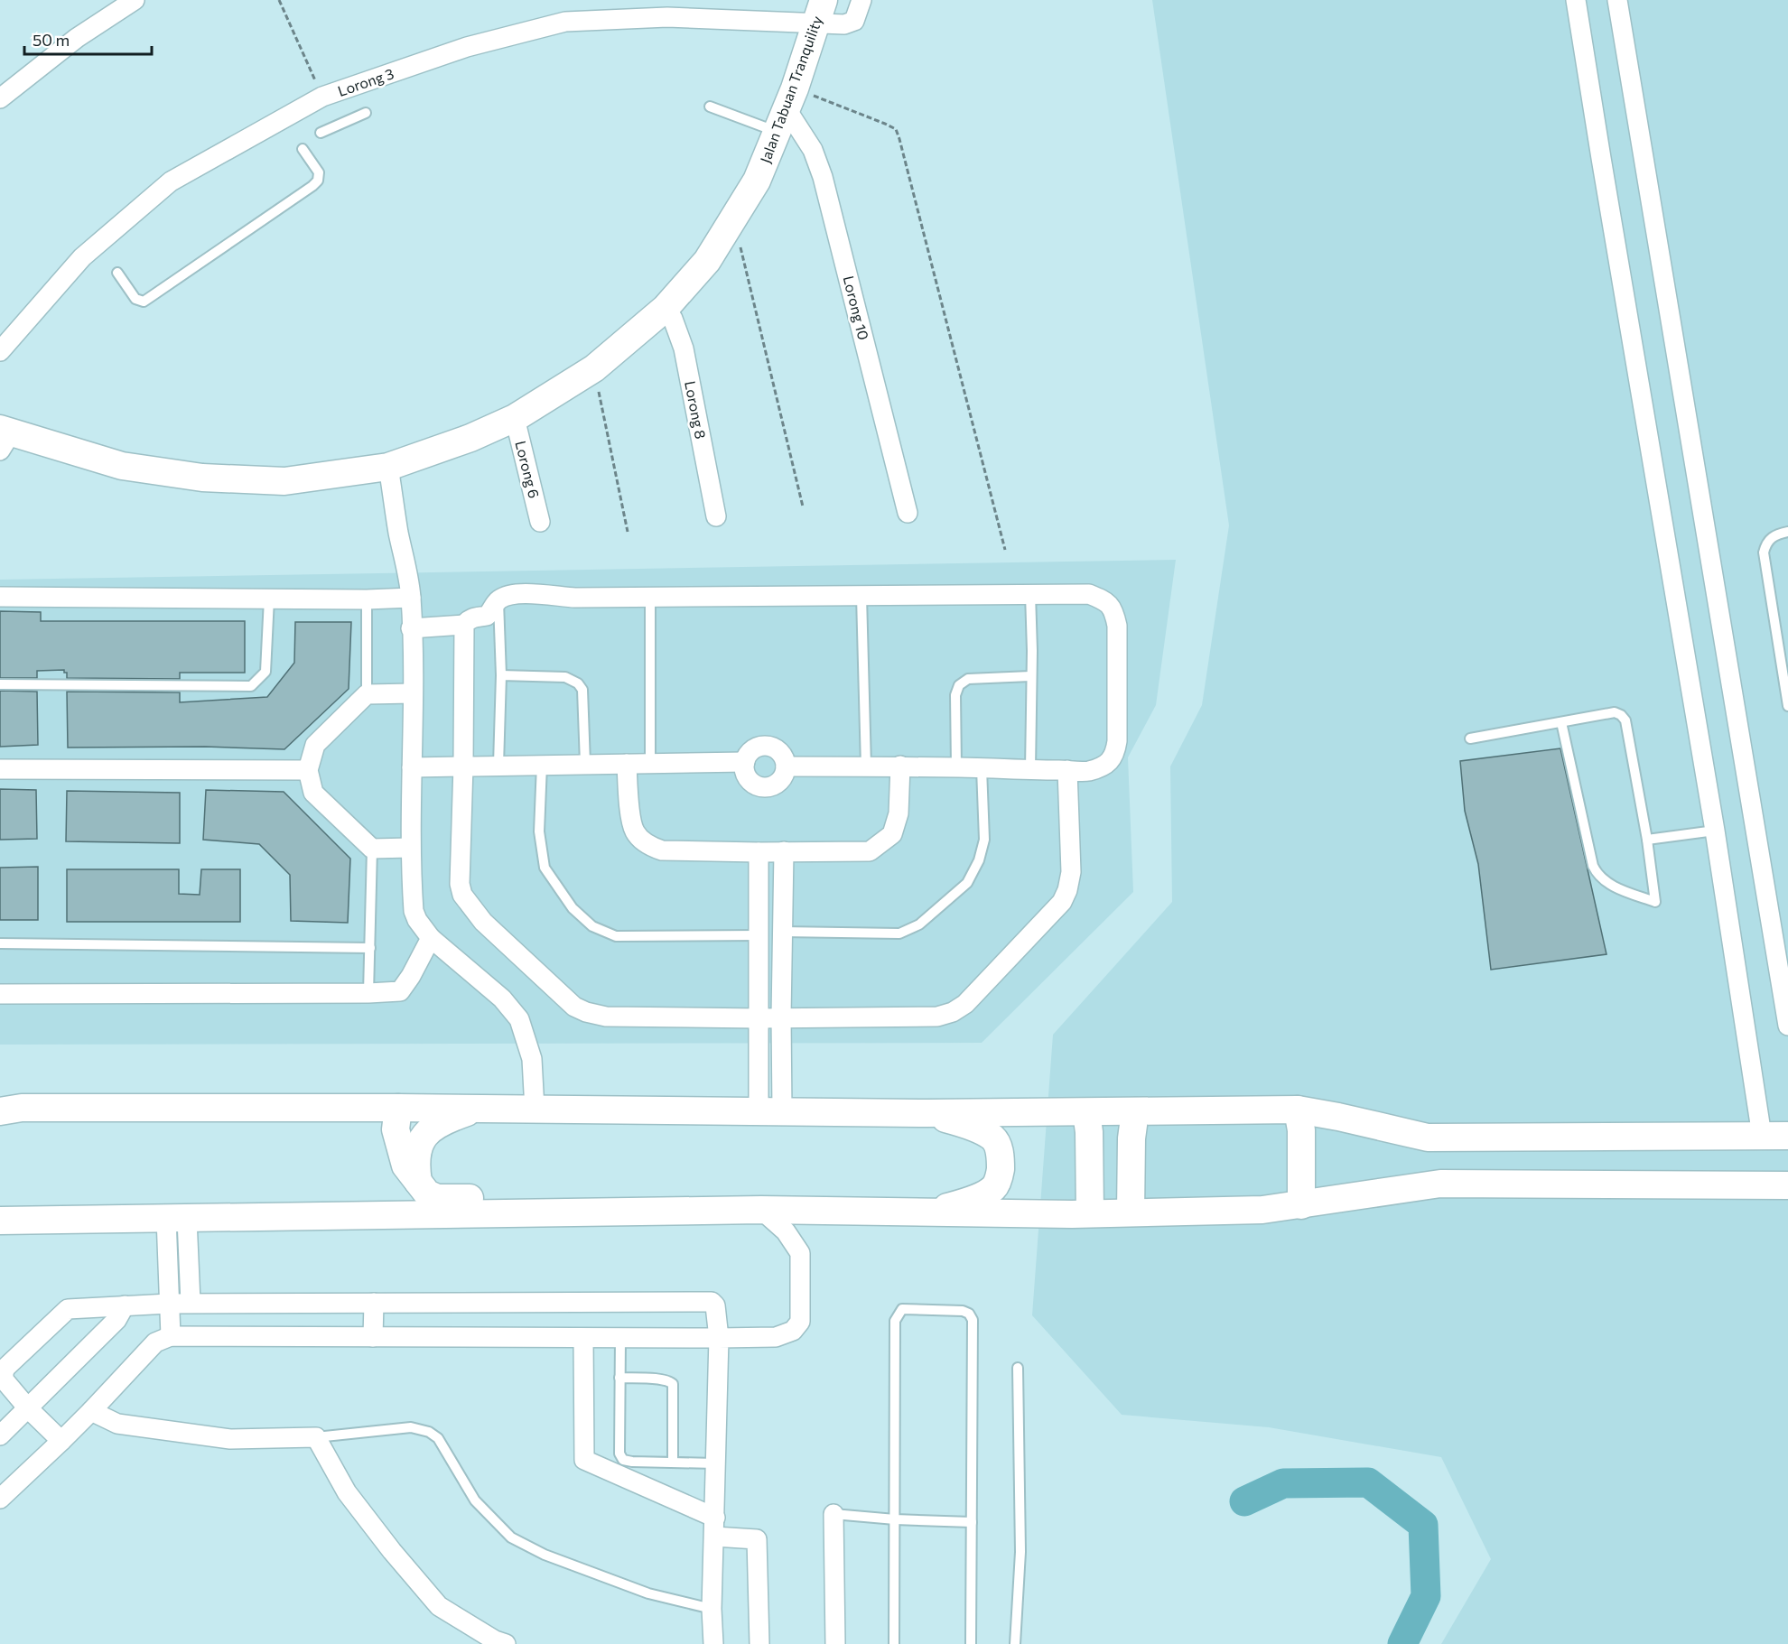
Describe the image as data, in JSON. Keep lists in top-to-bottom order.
{
  "streets": {
    "street": [
      "Lorong 3",
      "Jalan Tabuan Tranquility",
      "Lorong 10",
      "Lorong 8",
      "Lorong 6"
    ]
  },
  "crossings": [
    ["Lorong 3", "Jalan Tabuan Tranquility"],
    ["Jalan Tabuan Tranquility", "Lorong 10"],
    ["Jalan Tabuan Tranquility", "Lorong 8"],
    ["Jalan Tabuan Tranquility", "Lorong 6"]
  ],
  "scale_bar": "50 m"
}
